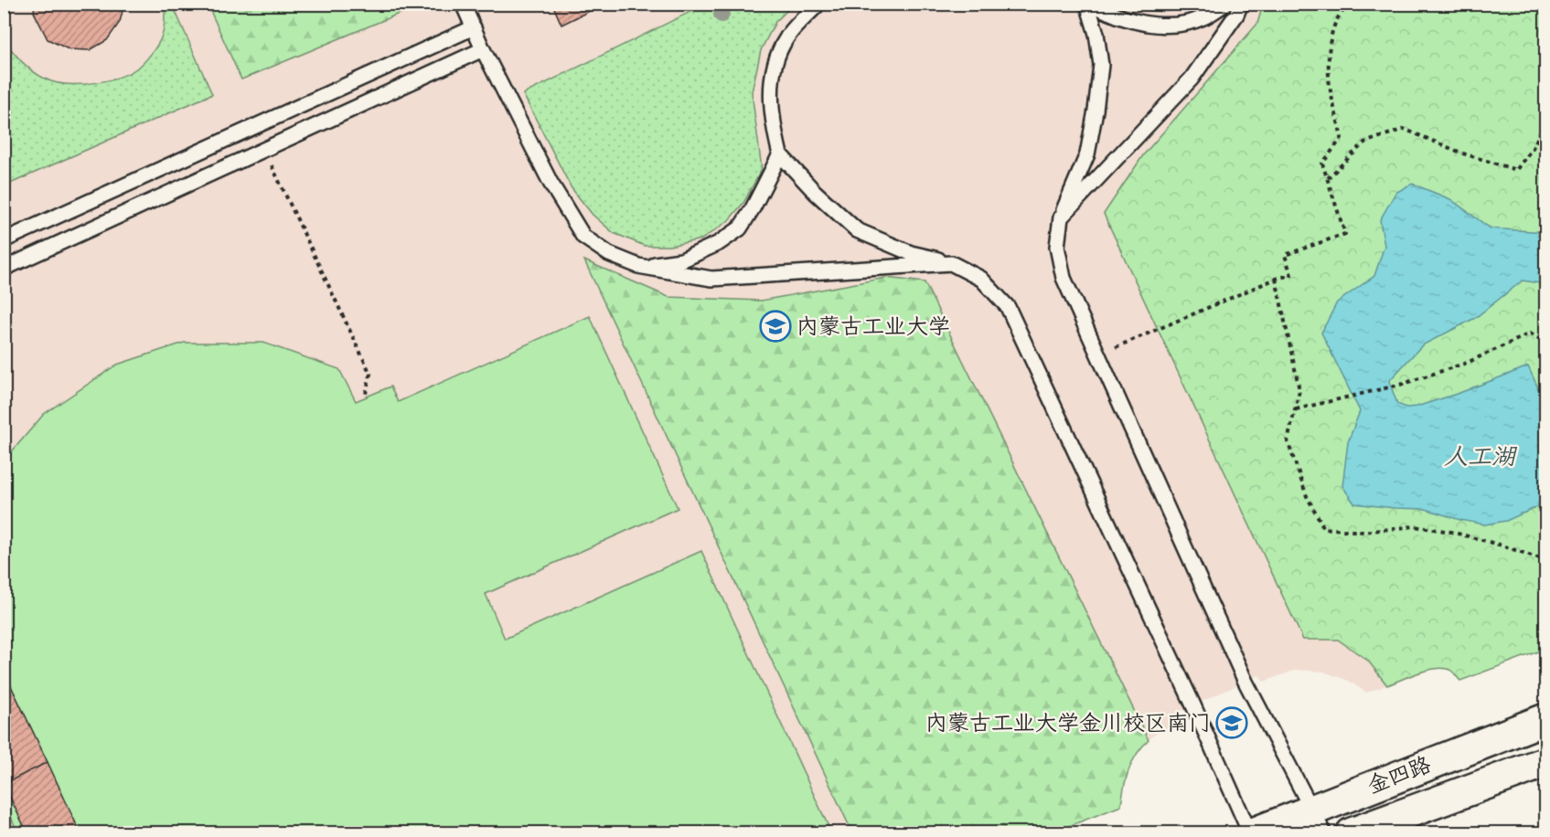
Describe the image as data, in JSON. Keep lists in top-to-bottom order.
{
  "streets": {
    "street": ["金四路"]
  },
  "water": ["人工湖"],
  "places": {
    "school or university": ["内蒙古工业大学", "内蒙古工业大学金川校区南门"]
  }
}
